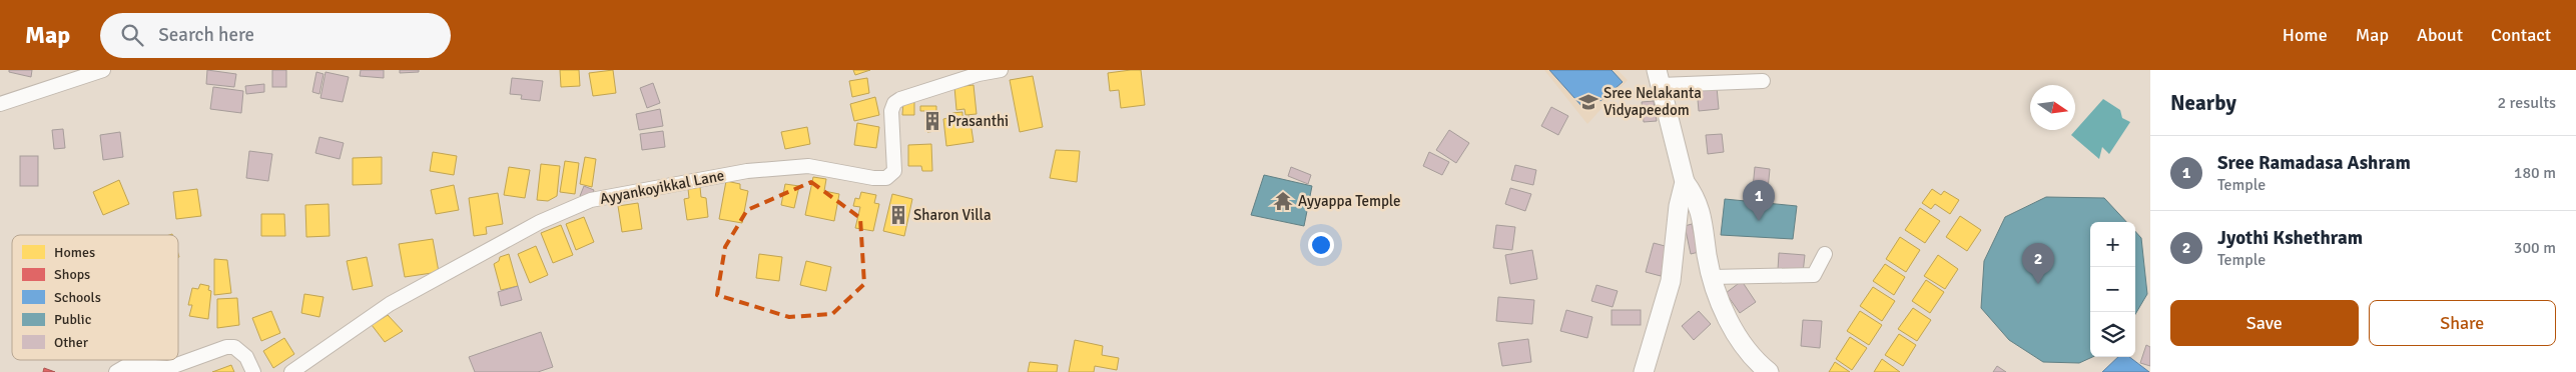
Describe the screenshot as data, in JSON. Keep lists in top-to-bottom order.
{
  "streets": {
    "street": ["Ayyankoyikkal Lane"]
  },
  "places": {
    "school or university": ["Sree Nelakanta Vidyapeedom"],
    "building": ["Prasanthi", "Sharon Villa"],
    "temple": ["Ayyappa Temple"]
  },
  "legend": [
    "Homes",
    "Shops",
    "Schools",
    "Public",
    "Other"
  ],
  "north": "right",
  "page": {
    "header": "Map",
    "search": "Search here",
    "nav": [
      "Home",
      "Map",
      "About",
      "Contact"
    ],
    "heading": ["Nearby", "2 results"],
    "list": [
      {
        "mark": "1",
        "name": "Sree Ramadasa Ashram",
        "note": "Temple",
        "value": "180 m"
      },
      {
        "mark": "2",
        "name": "Jyothi Kshethram",
        "note": "Temple",
        "value": "300 m"
      }
    ],
    "pins": ["1", "2"],
    "map_buttons": ["+", "−"],
    "buttons": ["Save", "Share"]
  }
}
